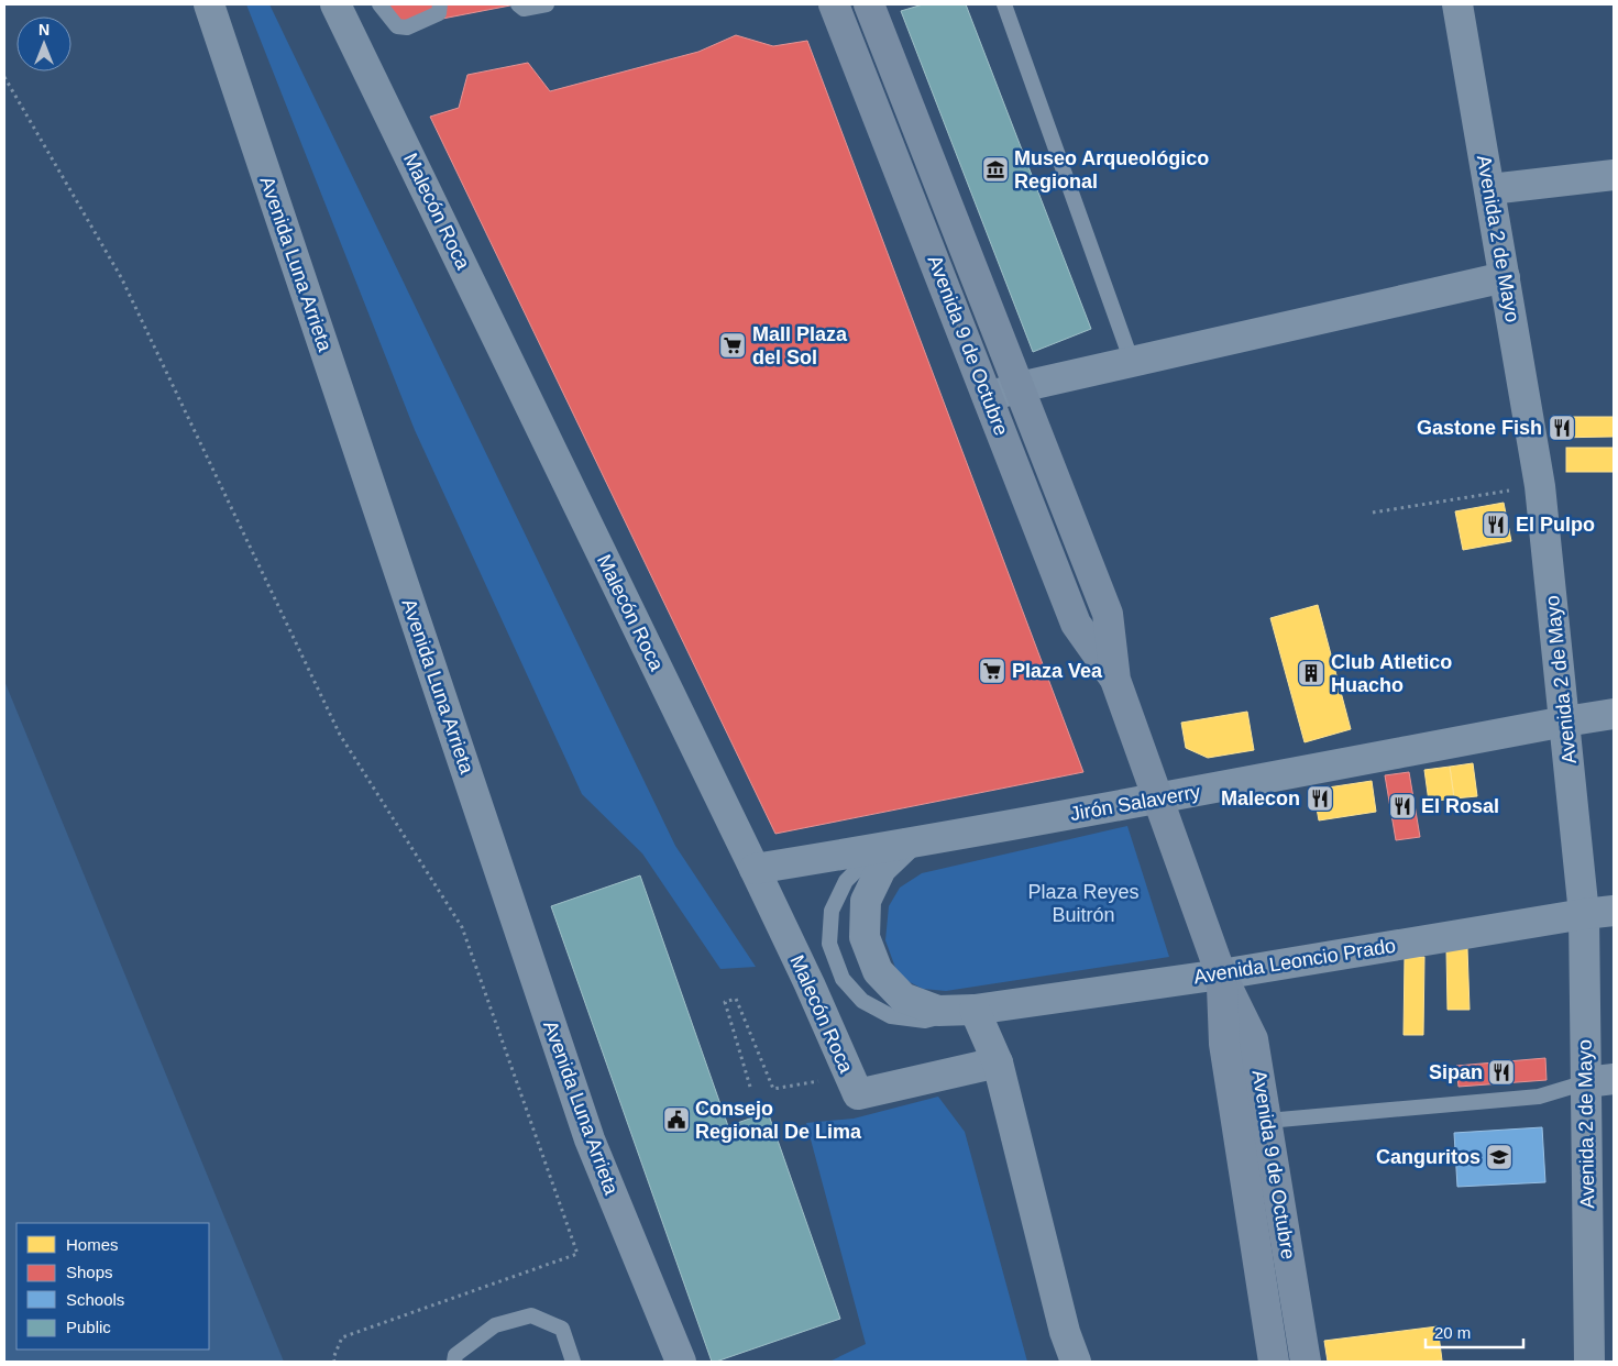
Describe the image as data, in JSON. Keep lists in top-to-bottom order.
{
  "streets": {
    "street": [
      "Malecón Roca",
      "Avenida 2 de Mayo",
      "Avenida Luna Arrieta",
      "Avenida 9 de Octubre",
      "Jirón Salaverry",
      "Avenida Leoncio Prado"
    ]
  },
  "crossings": [
    ["Malecón Roca", "Jirón Salaverry"],
    ["Avenida 2 de Mayo", "Jirón Salaverry"],
    ["Avenida 2 de Mayo", "Avenida Leoncio Prado"],
    ["Avenida 9 de Octubre", "Jirón Salaverry"],
    ["Avenida 9 de Octubre", "Avenida Leoncio Prado"]
  ],
  "parks": ["Plaza Reyes Buitrón"],
  "places": {
    "museum": ["Museo Arqueológico Regional"],
    "supermarket": ["Mall Plaza del Sol", "Plaza Vea"],
    "restaurant": [
      "Gastone Fish",
      "El Pulpo",
      "Malecon",
      "El Rosal",
      "Sipan"
    ],
    "building": ["Club Atletico Huacho"],
    "public building": ["Consejo Regional De Lima"],
    "school or university": ["Canguritos"]
  },
  "legend": [
    "Homes",
    "Shops",
    "Schools",
    "Public"
  ],
  "scale_bar": "20 m",
  "north": "top"
}
